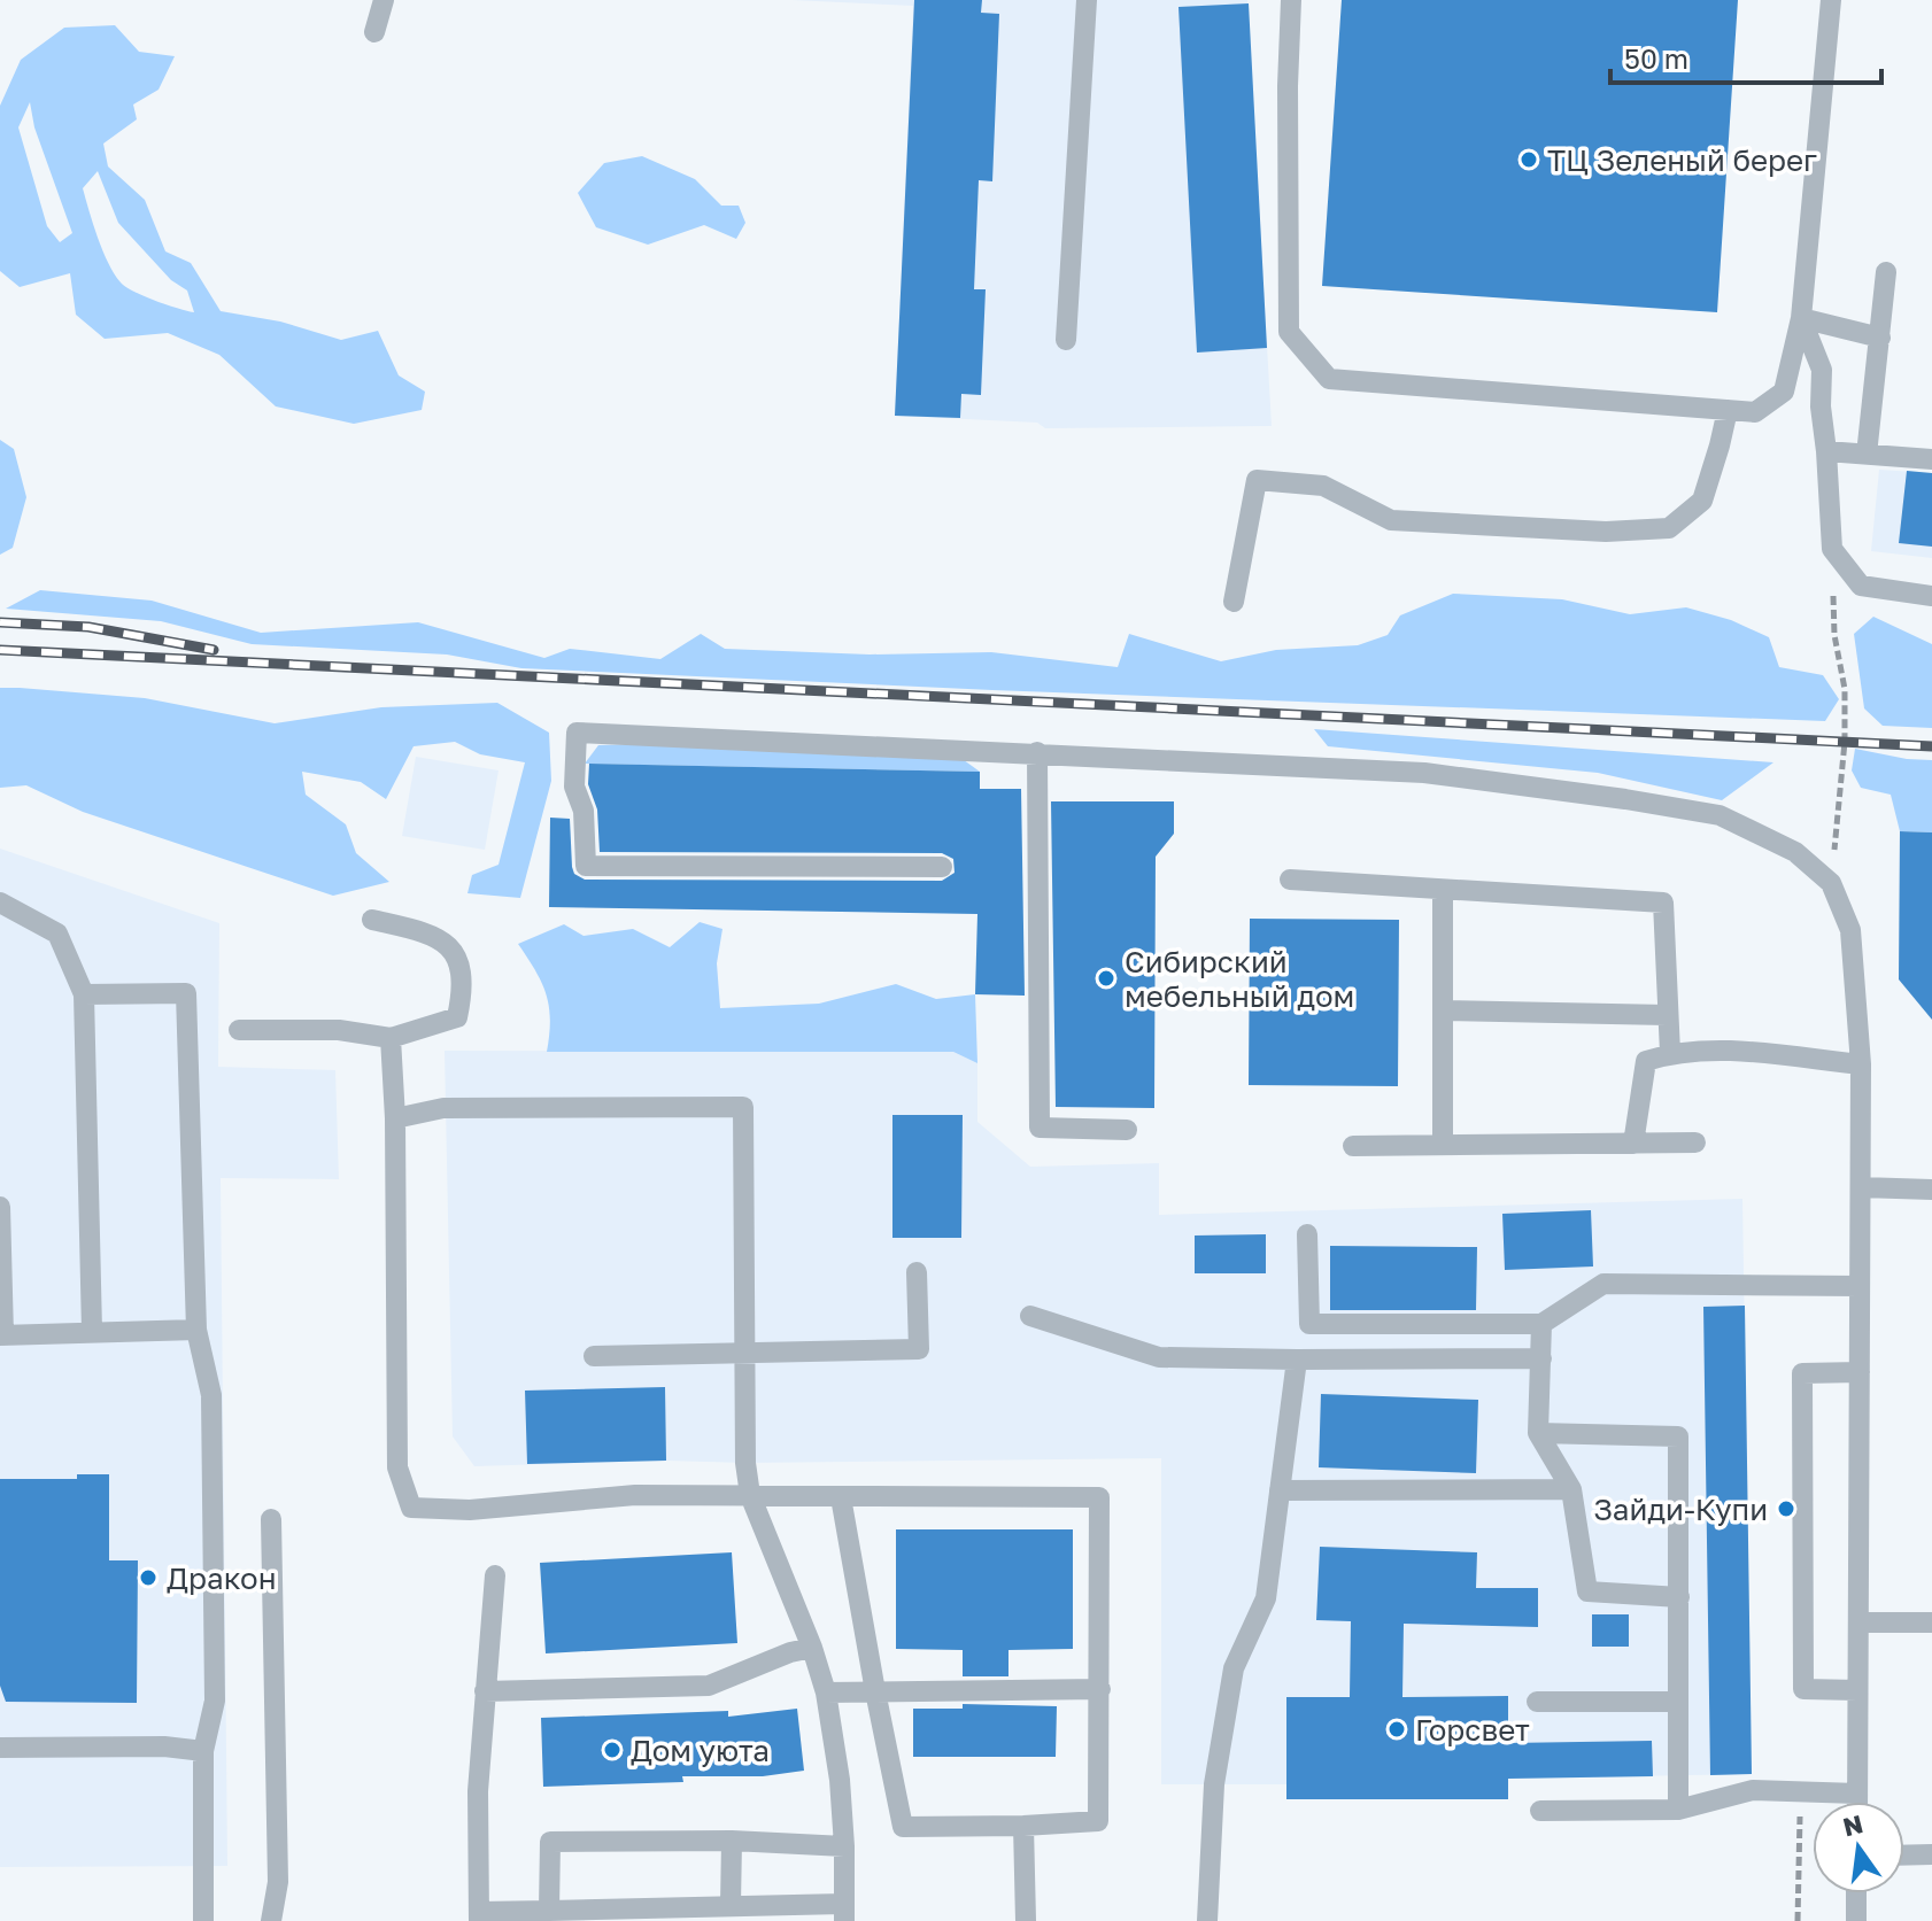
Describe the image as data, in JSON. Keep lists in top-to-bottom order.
{
  "places": [
    "ТЦ Зеленый берег",
    "Сибирский мебельный дом",
    "Зайди-Купи",
    "Дракон",
    "Горсвет",
    "Дом уюта"
  ],
  "scale_bar": "50 m",
  "north": "top"
}
